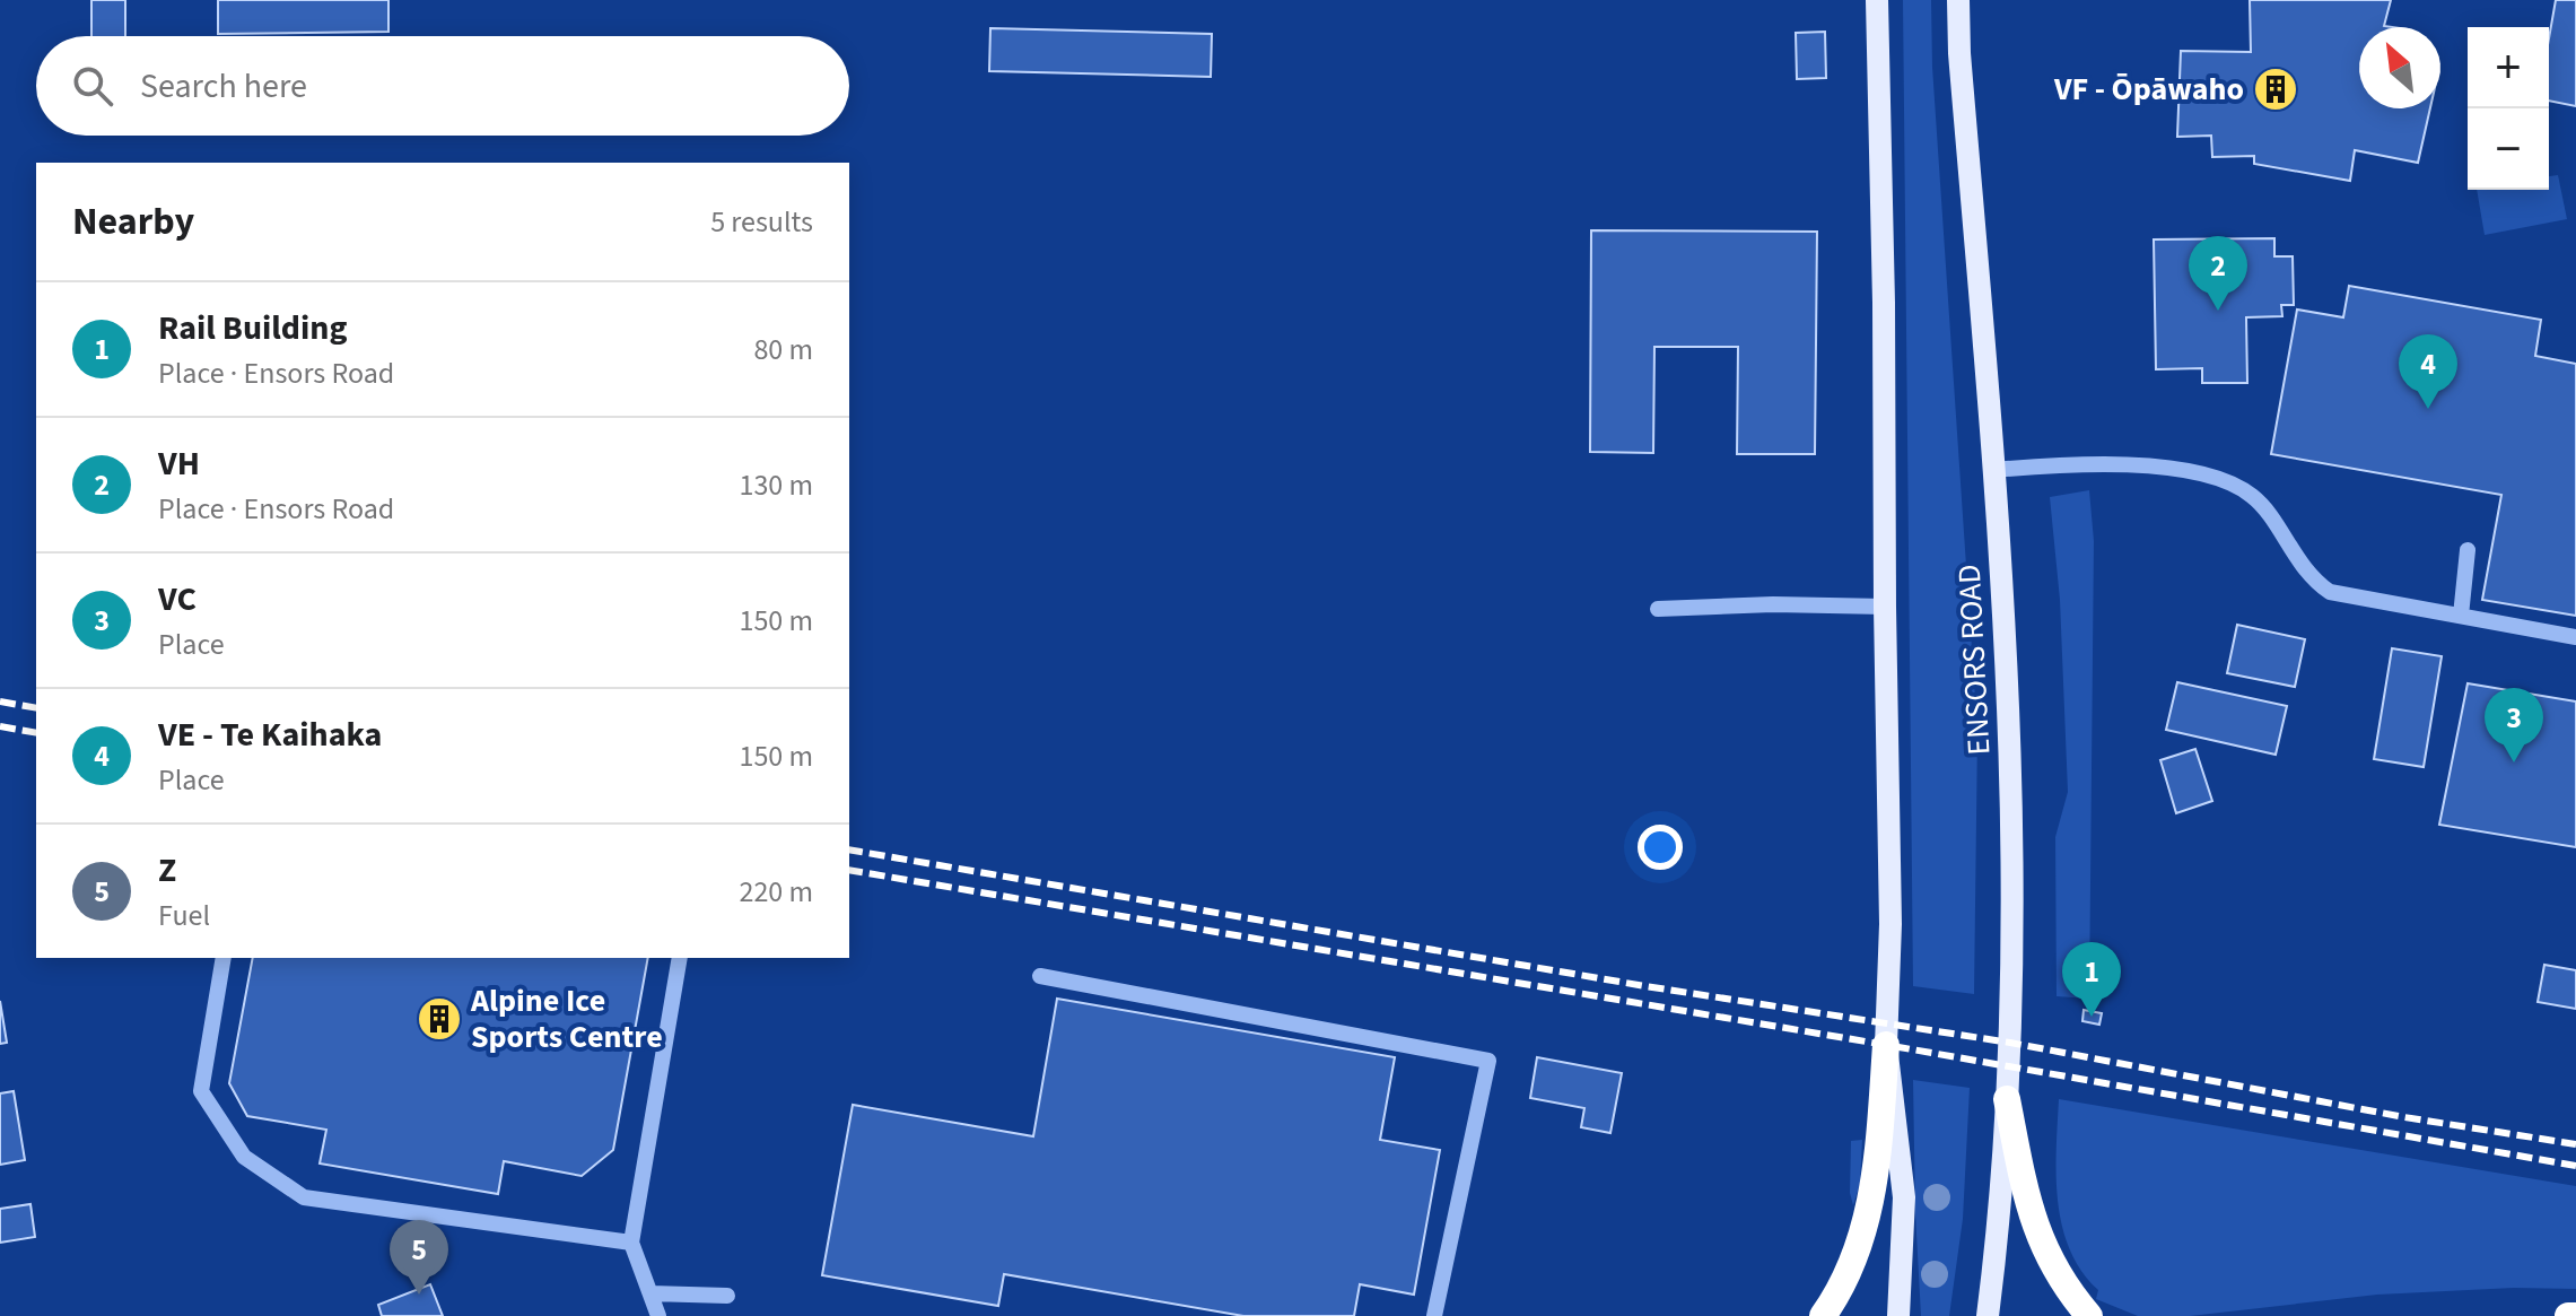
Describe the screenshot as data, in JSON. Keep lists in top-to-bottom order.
{
  "streets": {
    "main road": ["ENSORS ROAD"]
  },
  "places": {
    "building": ["VF - Ōpāwaho", "Alpine Ice Sports Centre"]
  },
  "north": "top left",
  "page": {
    "map_buttons": ["+", "−"],
    "search": "Search here",
    "heading": ["Nearby", "5 results"],
    "pins": [
      "2",
      "4",
      "3",
      "1",
      "5"
    ],
    "list": [
      {
        "mark": "1",
        "name": "Rail Building",
        "note": "Place · Ensors Road",
        "value": "80 m"
      },
      {
        "mark": "2",
        "name": "VH",
        "note": "Place · Ensors Road",
        "value": "130 m"
      },
      {
        "mark": "3",
        "name": "VC",
        "note": "Place",
        "value": "150 m"
      },
      {
        "mark": "4",
        "name": "VE - Te Kaihaka",
        "note": "Place",
        "value": "150 m"
      },
      {
        "mark": "5",
        "name": "Z",
        "note": "Fuel",
        "value": "220 m"
      }
    ]
  }
}
